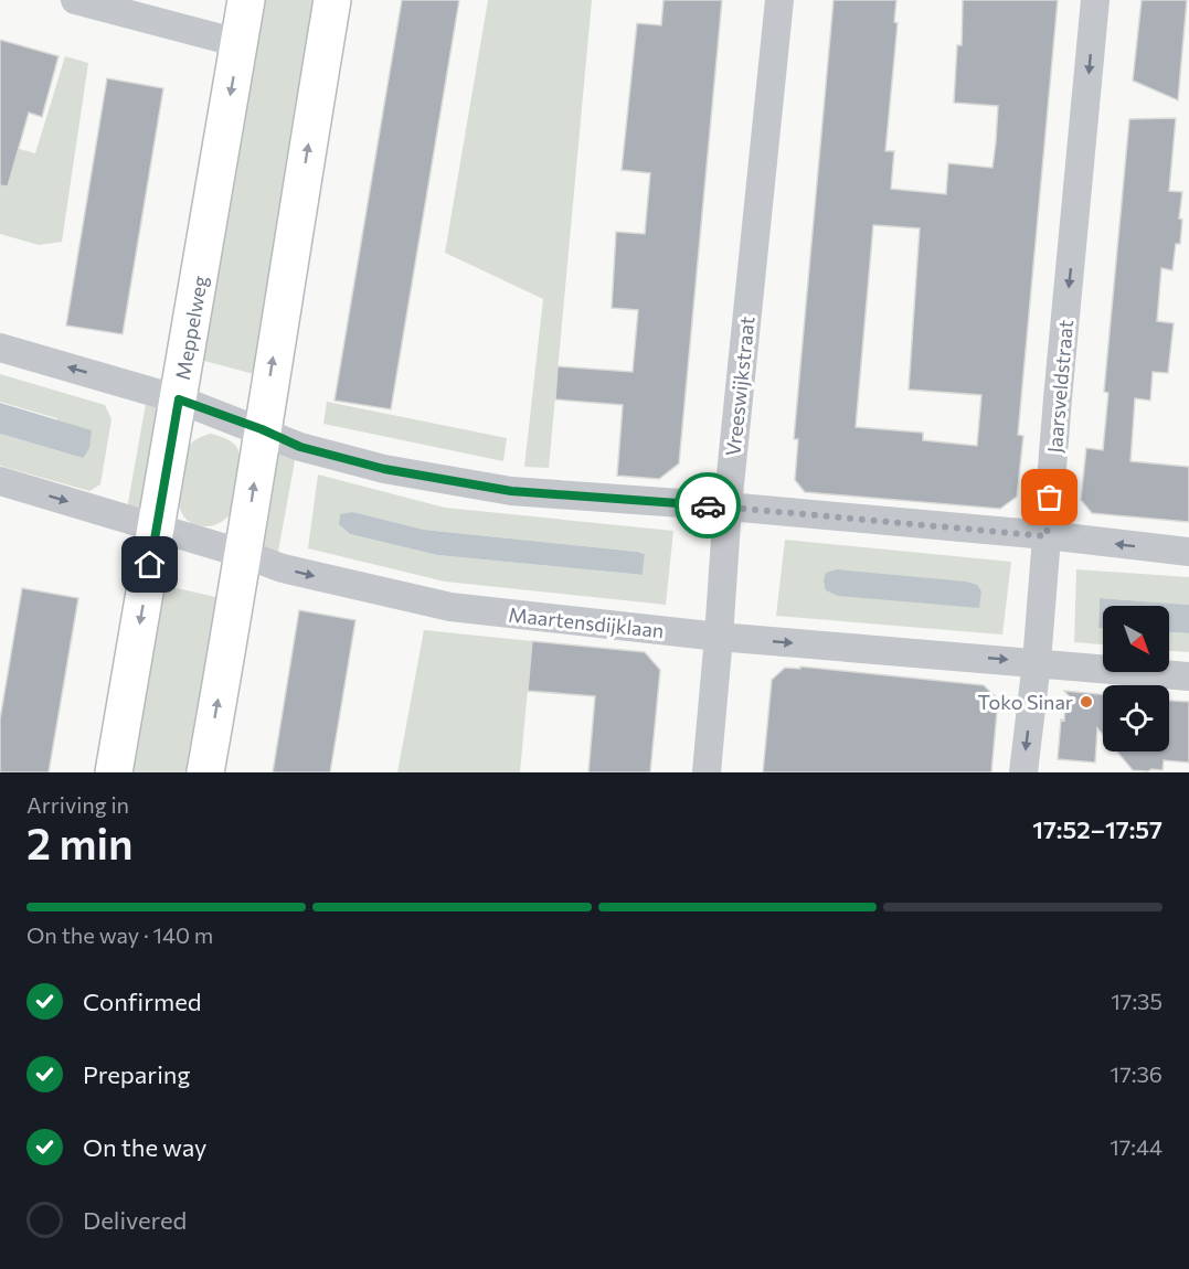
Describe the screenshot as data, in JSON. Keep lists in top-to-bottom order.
{
  "streets": {
    "main road": ["Meppelweg"],
    "street": ["Vreeswijkstraat", "Jaarsveldstraat", "Maartensdijklaan"]
  },
  "crossings": [
    ["Meppelweg", "Maartensdijklaan"],
    ["Vreeswijkstraat", "Maartensdijklaan"],
    ["Jaarsveldstraat", "Maartensdijklaan"]
  ],
  "one_way": ["Jaarsveldstraat"],
  "places": ["Toko Sinar"],
  "north": "bottom right",
  "page": {
    "heading": ["2 min", "Arriving in", "17:52–17:57"],
    "bar": "On the way · 140 m",
    "list": [
      ["Confirmed", "17:35"],
      ["Preparing", "17:36"],
      ["On the way", "17:44"],
      "Delivered"
    ]
  }
}
